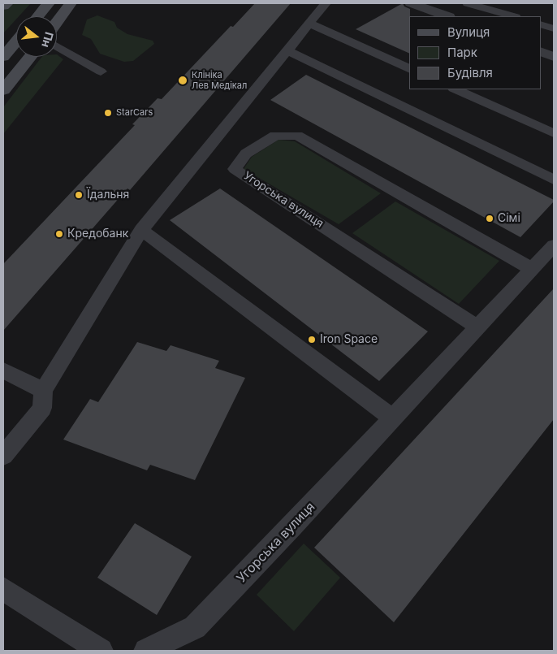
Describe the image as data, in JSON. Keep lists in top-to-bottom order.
{
  "streets": {
    "lane": ["Угорська вулиця"]
  },
  "places": [
    "Клініка Лев Медікал",
    "StarCars",
    "Їдальня",
    "Сімі",
    "Кредобанк",
    "Iron Space"
  ],
  "legend": ["Вулиця", "Парк", "Будівля"],
  "north": "right"
}
